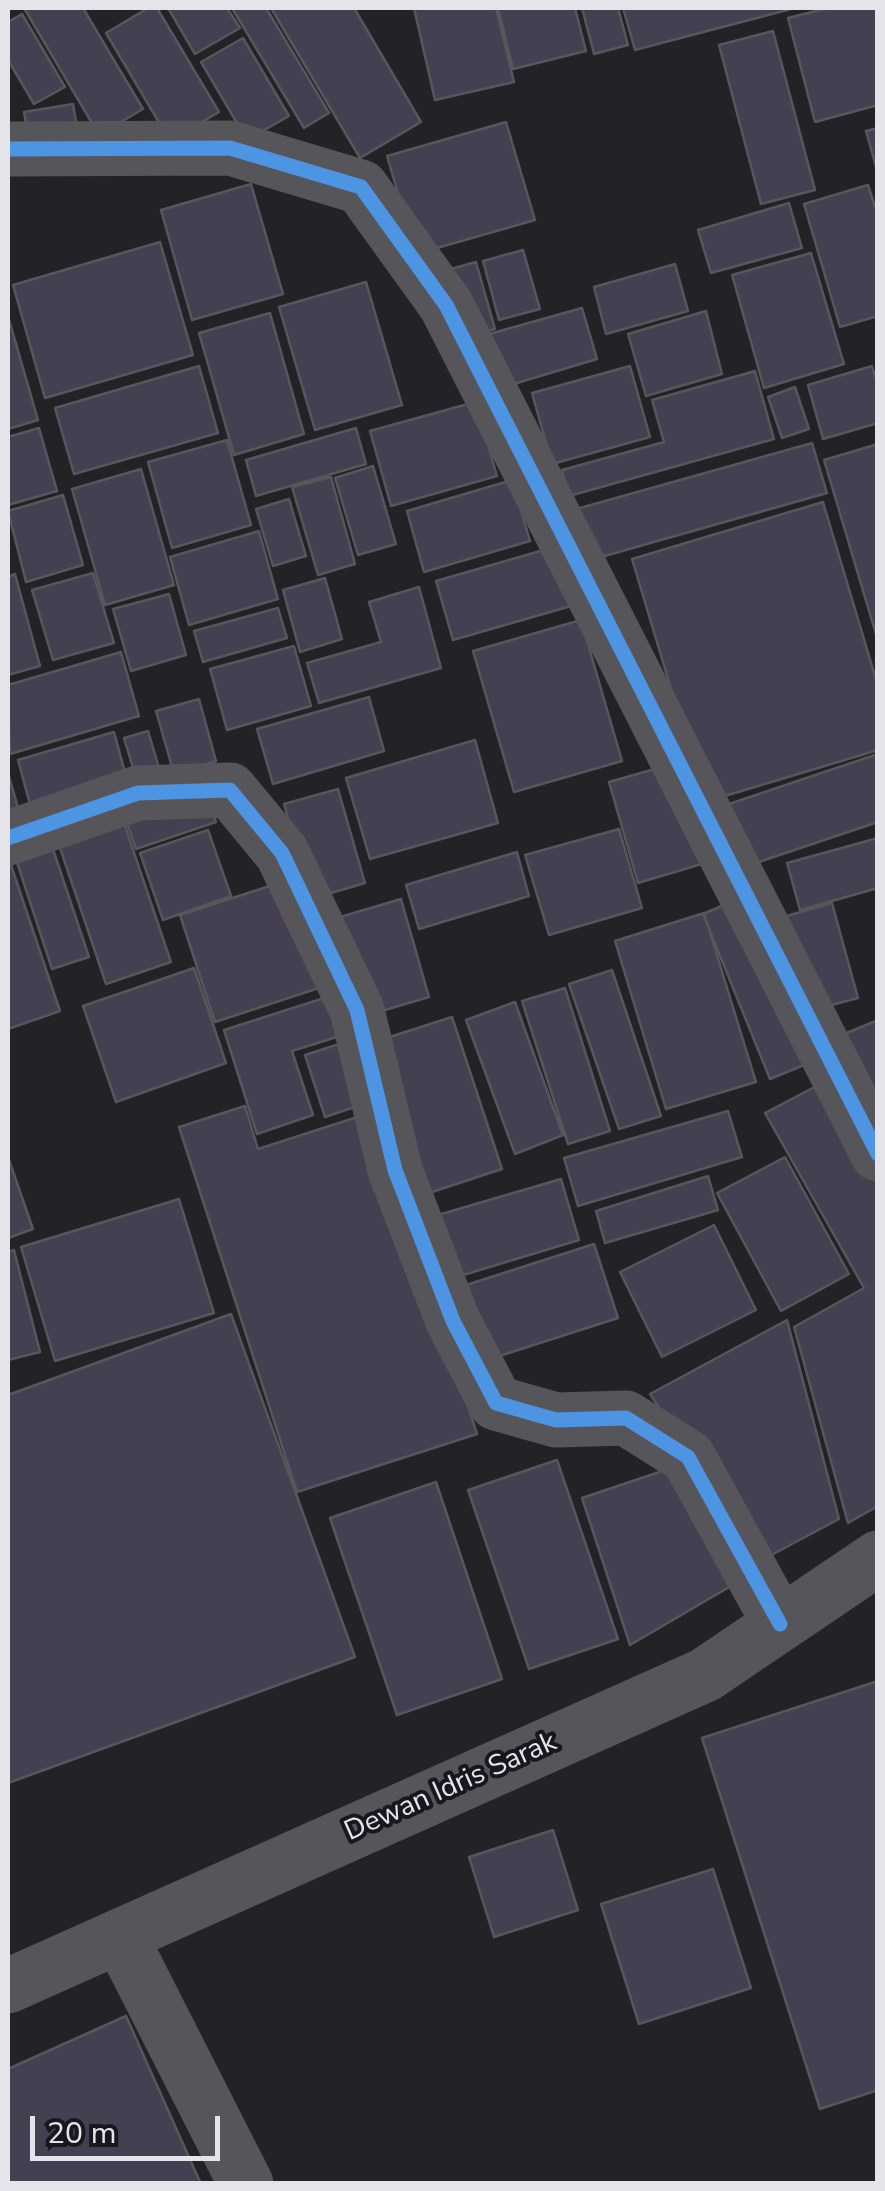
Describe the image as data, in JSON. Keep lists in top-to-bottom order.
{
  "streets": {
    "street": ["Dewan Idris Sarak"]
  },
  "scale_bar": "20 m"
}
